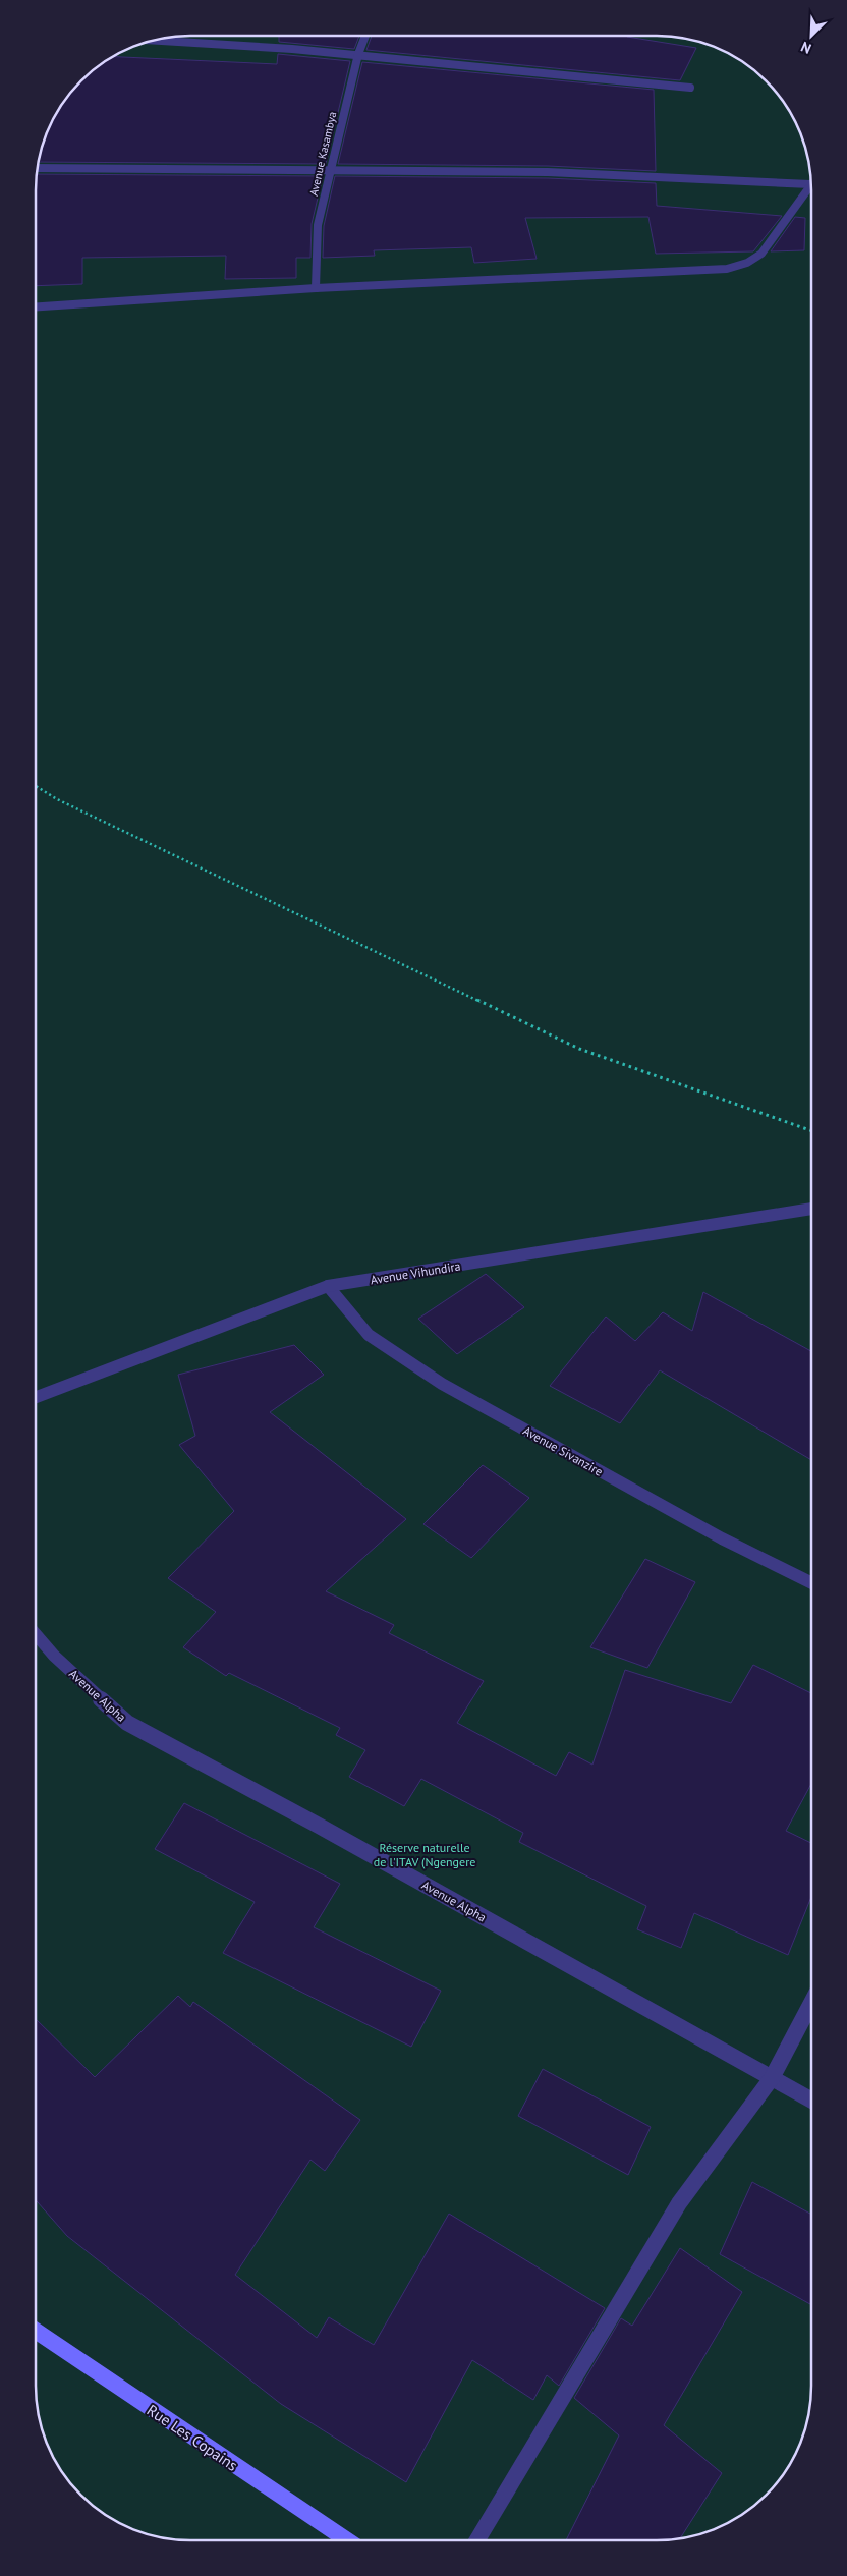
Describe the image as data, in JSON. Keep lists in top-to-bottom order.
{
  "streets": {
    "street": [
      "Avenue Kasambya",
      "Avenue Vihundira",
      "Avenue Sivanzire",
      "Avenue Alpha",
      "Rue Les Copains"
    ]
  },
  "crossings": [
    ["Avenue Vihundira", "Avenue Sivanzire"]
  ],
  "parks": ["Réserve naturelle de l'ITAV (Ngengere"],
  "north": "bottom left"
}
